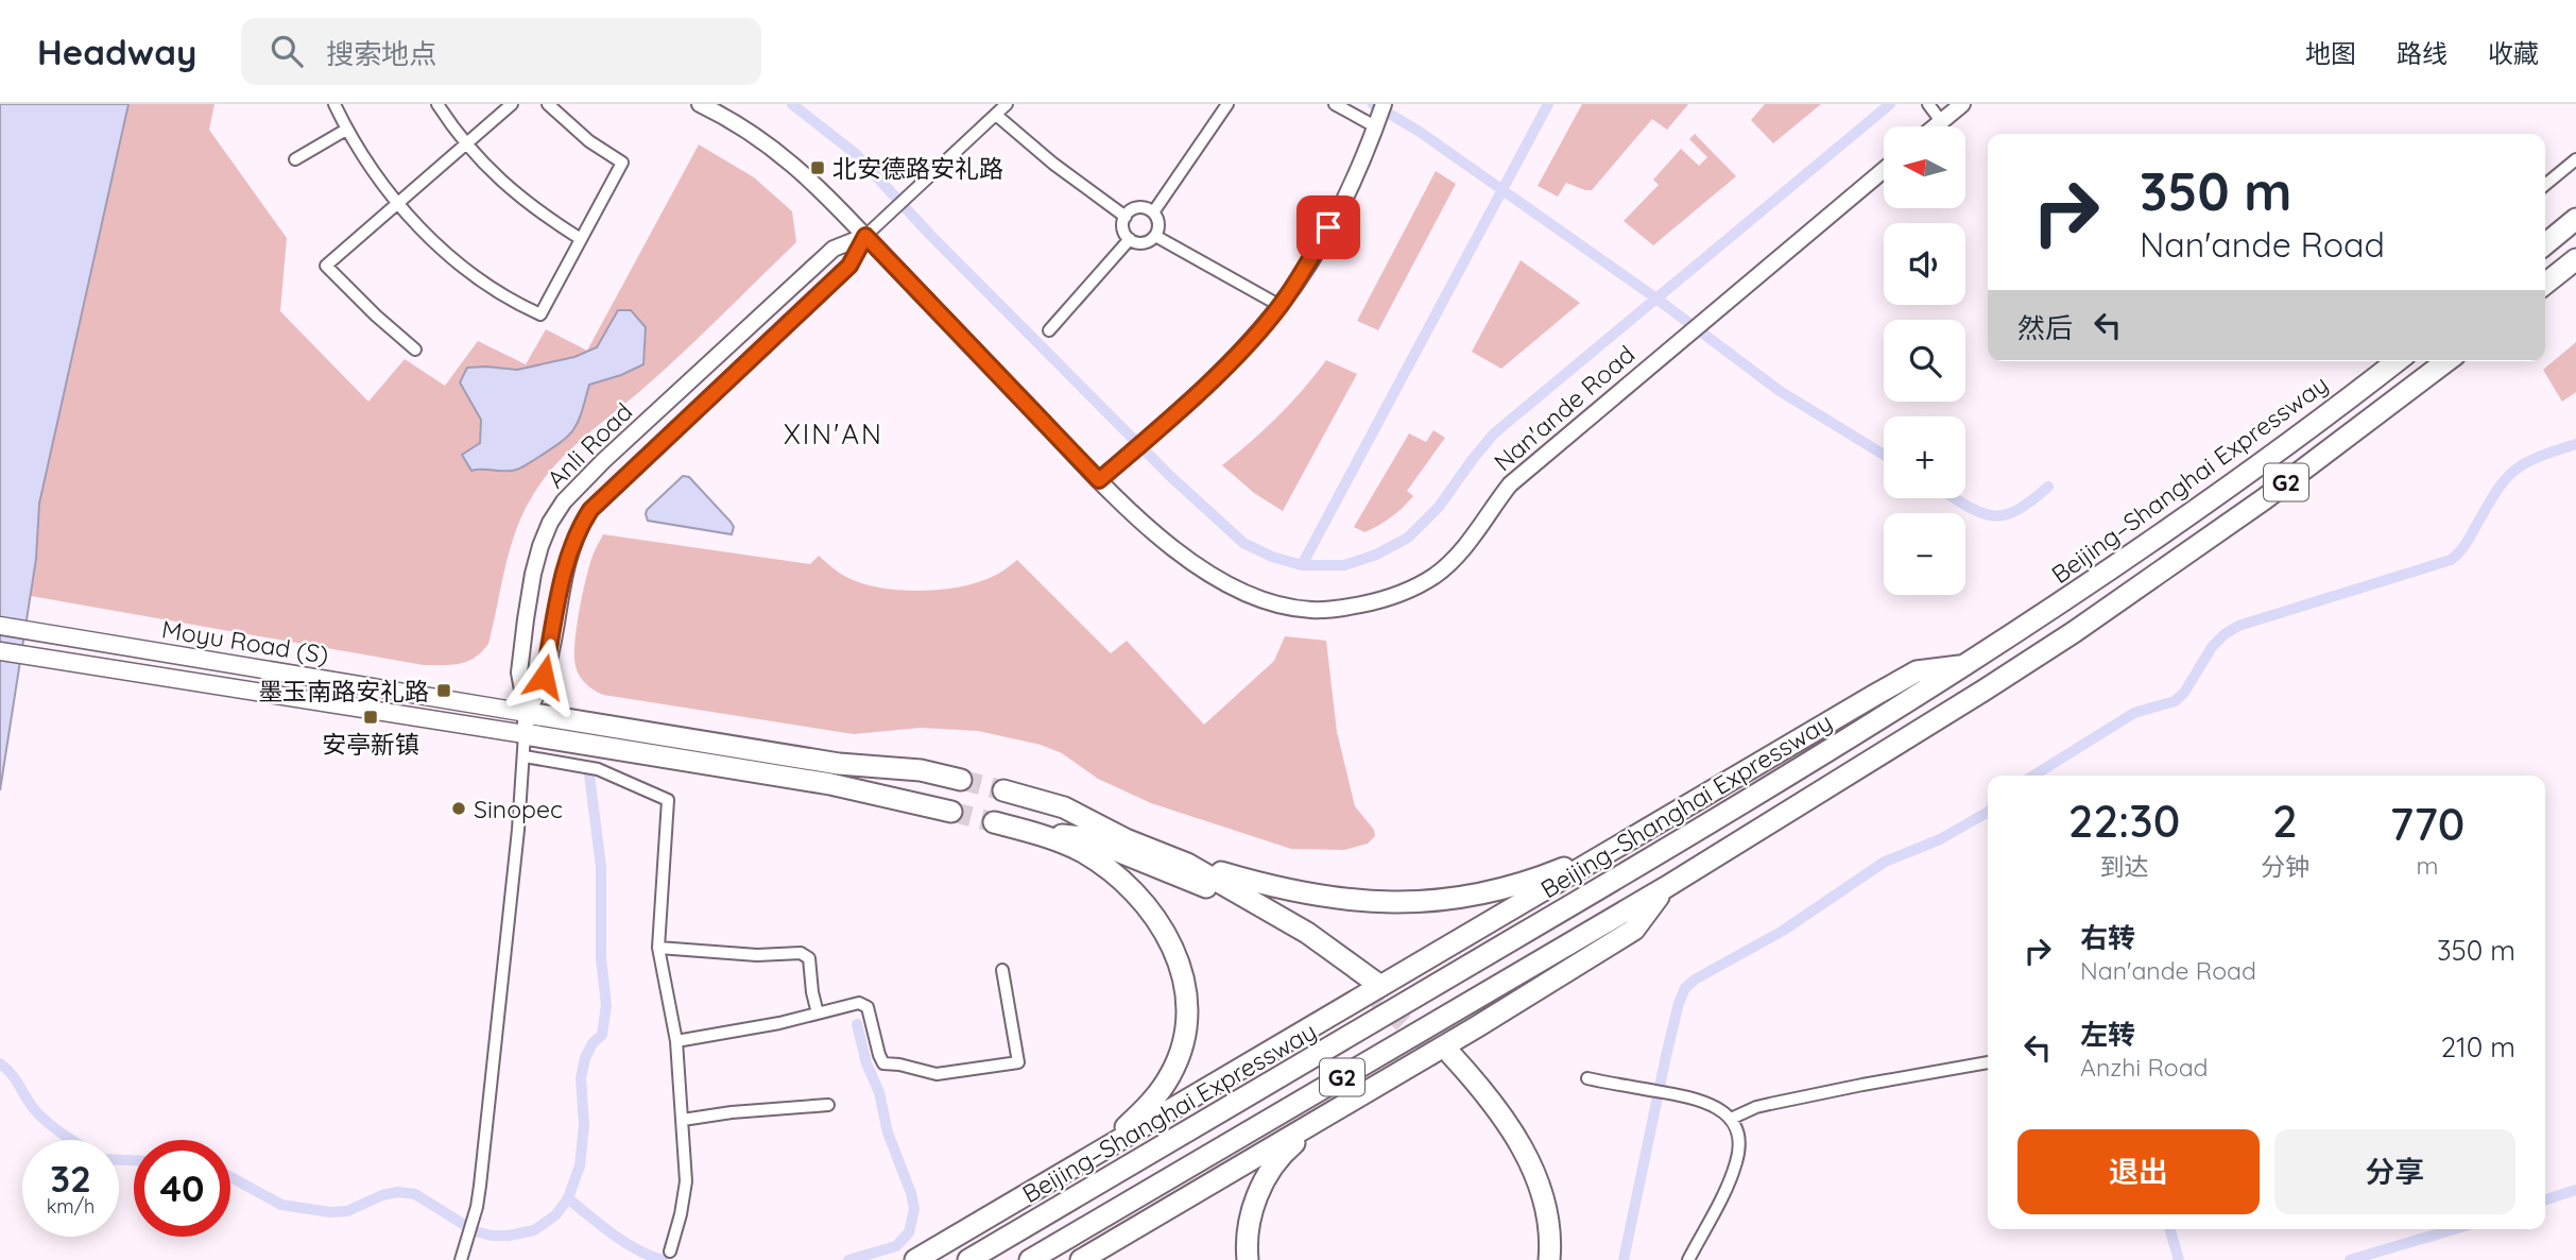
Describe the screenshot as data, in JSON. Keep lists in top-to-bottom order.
{
  "streets": {
    "highway": ["Beijing–Shanghai Expressway", "G2"],
    "main road": ["Moyu Road (S)"],
    "street": ["Nan'ande Road", "Anli Road"]
  },
  "crossings": [
    ["Nan'ande Road", "Anli Road"],
    ["Anli Road", "Moyu Road (S)"]
  ],
  "districts": ["XIN'AN"],
  "places": {
    "transit": ["北安德路安礼路", "墨玉南路安礼路", "安亭新镇"],
    "other": ["Sinopec"]
  },
  "north": "left",
  "page": {
    "header": "Headway",
    "search": "搜索地点",
    "nav": ["地图", "路线", "收藏"],
    "map_buttons": ["+", "−"],
    "turn": ["350 m", "Nan'ande Road"],
    "then": "然后",
    "eta": [
      "22:30",
      "到达",
      "2",
      "分钟",
      "770",
      "m"
    ],
    "list": [
      {
        "name": "右转",
        "note": "Nan'ande Road",
        "value": "350 m"
      },
      {
        "name": "左转",
        "note": "Anzhi Road",
        "value": "210 m"
      }
    ],
    "buttons": ["退出", "分享"],
    "speed": "32 km/h",
    "limit": "40"
  }
}
